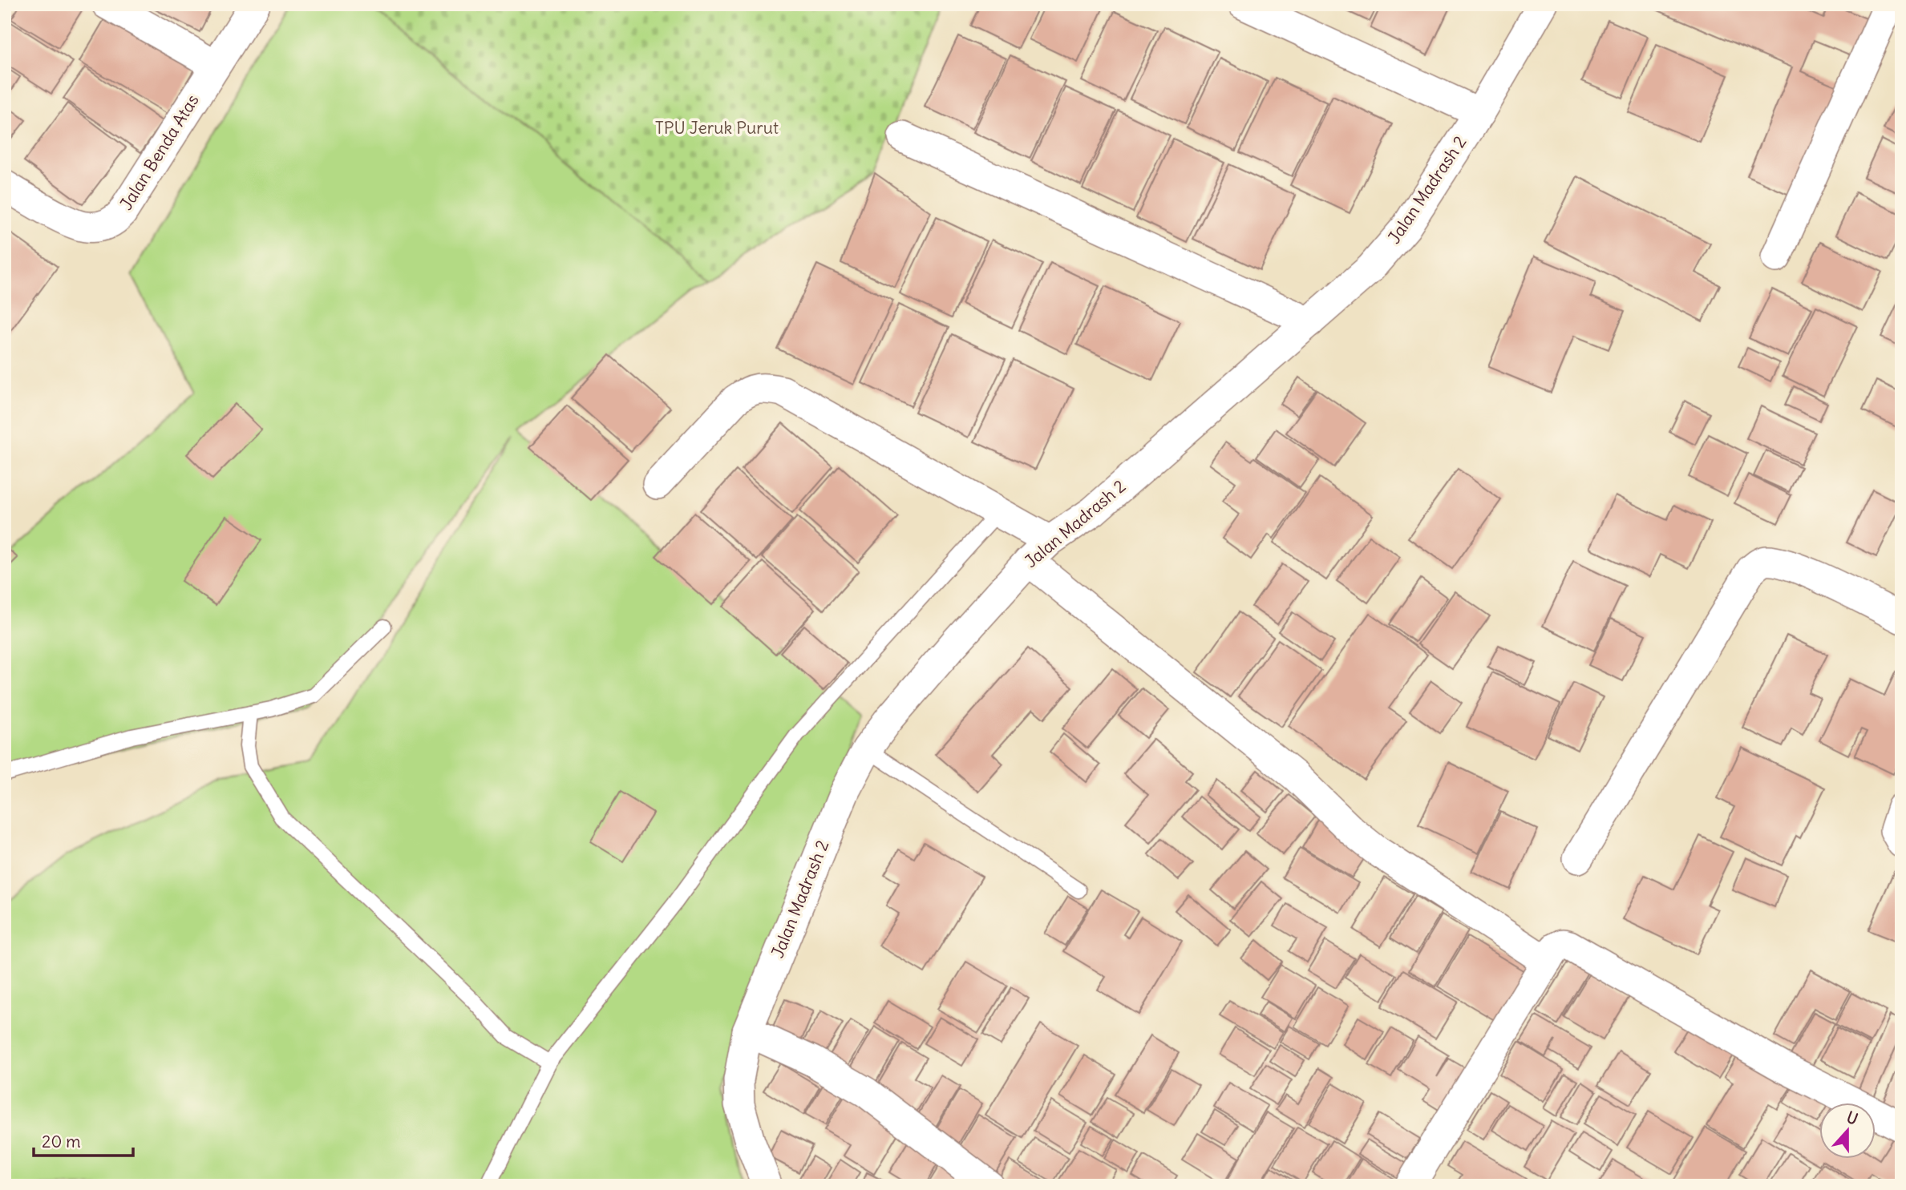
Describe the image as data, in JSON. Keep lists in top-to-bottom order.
{
  "streets": {
    "street": ["Jalan Benda Atas", "Jalan Madrash 2"]
  },
  "parks": ["TPU Jeruk Purut"],
  "scale_bar": "20 m",
  "north": "top"
}
